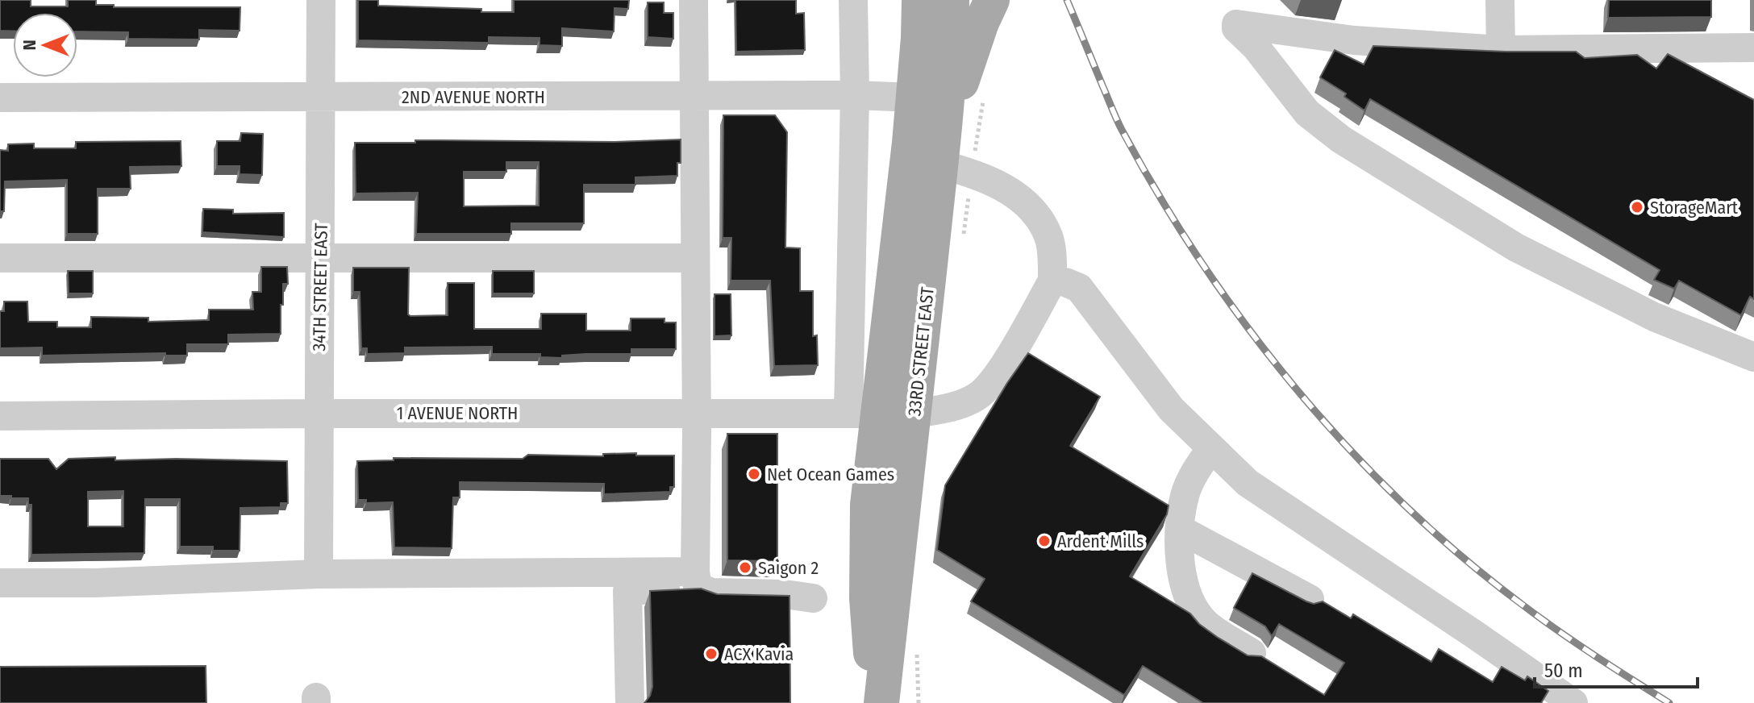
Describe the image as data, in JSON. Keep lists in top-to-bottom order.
{
  "streets": {
    "main road": ["33RD STREET EAST"],
    "street": ["2ND AVENUE NORTH", "34TH STREET EAST", "1 AVENUE NORTH"]
  },
  "crossings": [
    ["2ND AVENUE NORTH", "34TH STREET EAST"],
    ["2ND AVENUE NORTH", "33RD STREET EAST"],
    ["34TH STREET EAST", "1 AVENUE NORTH"],
    ["33RD STREET EAST", "1 AVENUE NORTH"]
  ],
  "places": [
    "StorageMart",
    "Net Ocean Games",
    "Ardent Mills",
    "Saigon 2",
    "ACX Kavia"
  ],
  "scale_bar": "50 m",
  "north": "left"
}
